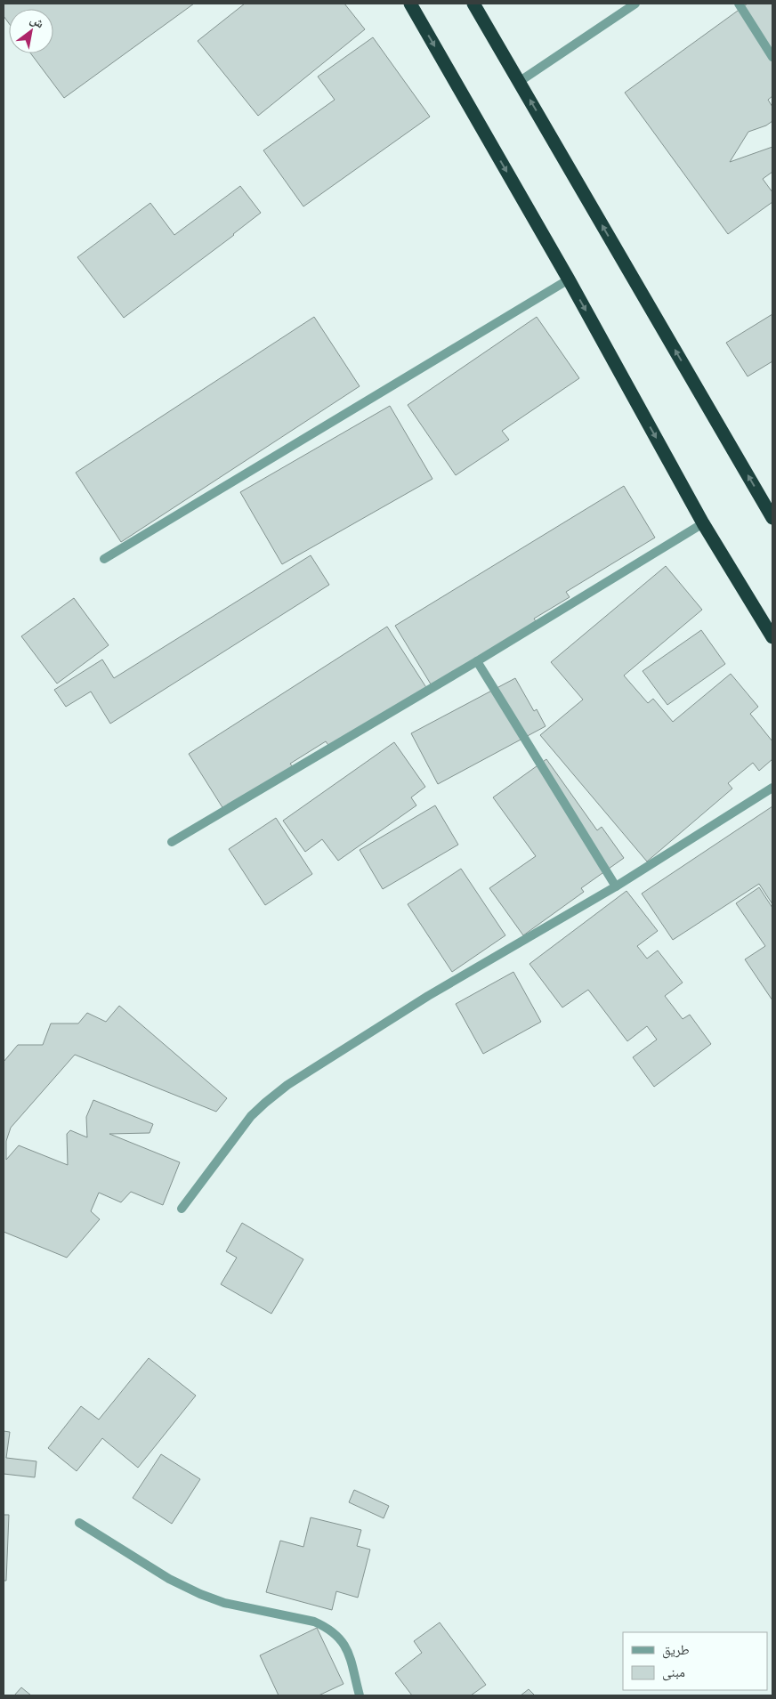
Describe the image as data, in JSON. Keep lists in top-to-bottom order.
{
  "legend": ["طريق", "مبنى"],
  "north": "top right"
}
